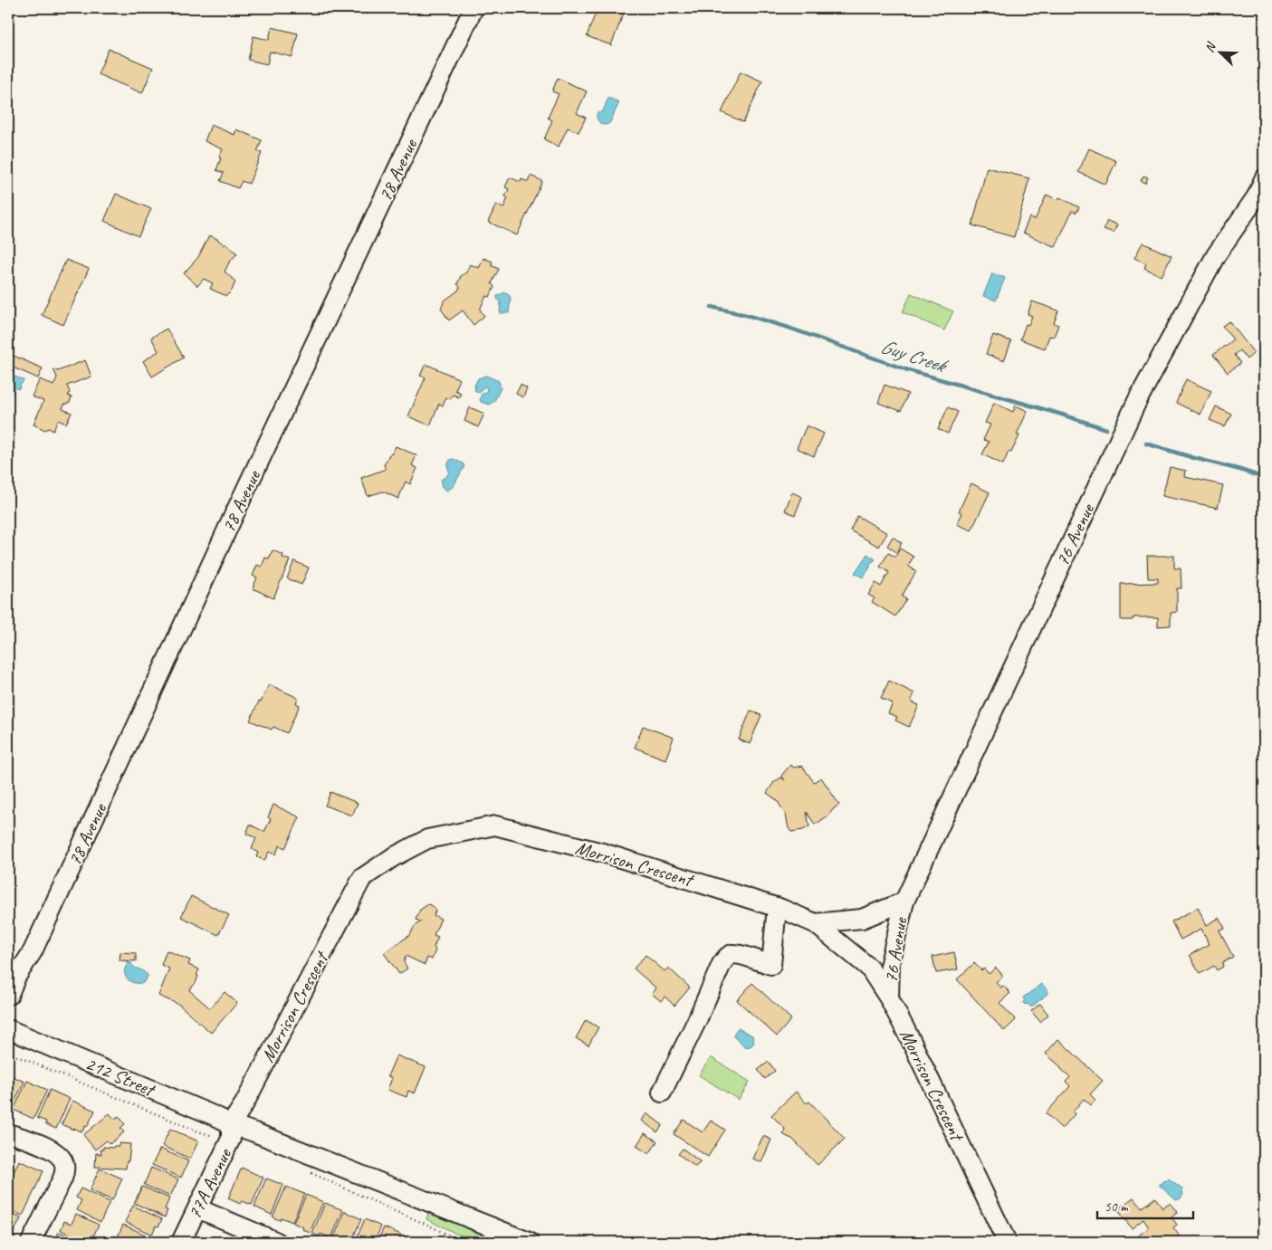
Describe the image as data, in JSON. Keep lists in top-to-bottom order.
{
  "streets": {
    "street": [
      "78 Avenue",
      "76 Avenue",
      "Morrison Crescent",
      "212 Street",
      "77A Avenue"
    ]
  },
  "crossings": [
    ["76 Avenue", "Morrison Crescent"],
    ["Morrison Crescent", "212 Street"],
    ["Morrison Crescent", "77A Avenue"],
    ["212 Street", "77A Avenue"]
  ],
  "water": ["Guy Creek"],
  "scale_bar": "50 m",
  "north": "top left"
}
